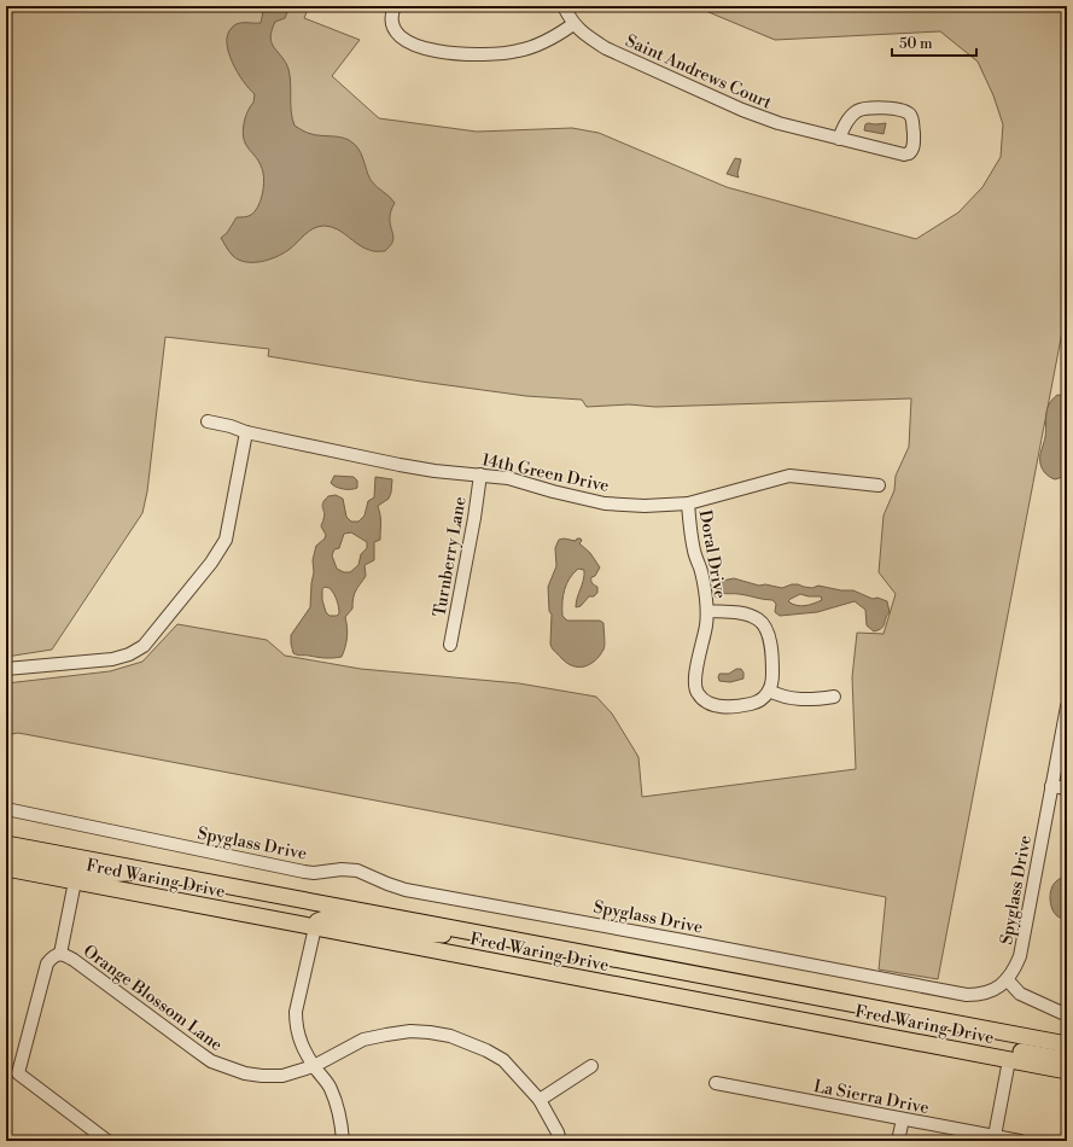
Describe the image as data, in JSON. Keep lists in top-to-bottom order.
{
  "streets": {
    "main road": ["Fred Waring Drive"],
    "street": [
      "Saint Andrews Court",
      "14th Green Drive",
      "Doral Drive",
      "Turnberry Lane",
      "Spyglass Drive",
      "Orange Blossom Lane",
      "La Sierra Drive"
    ]
  },
  "crossings": [
    ["14th Green Drive", "Doral Drive"],
    ["14th Green Drive", "Turnberry Lane"]
  ],
  "scale_bar": "50 m"
}
